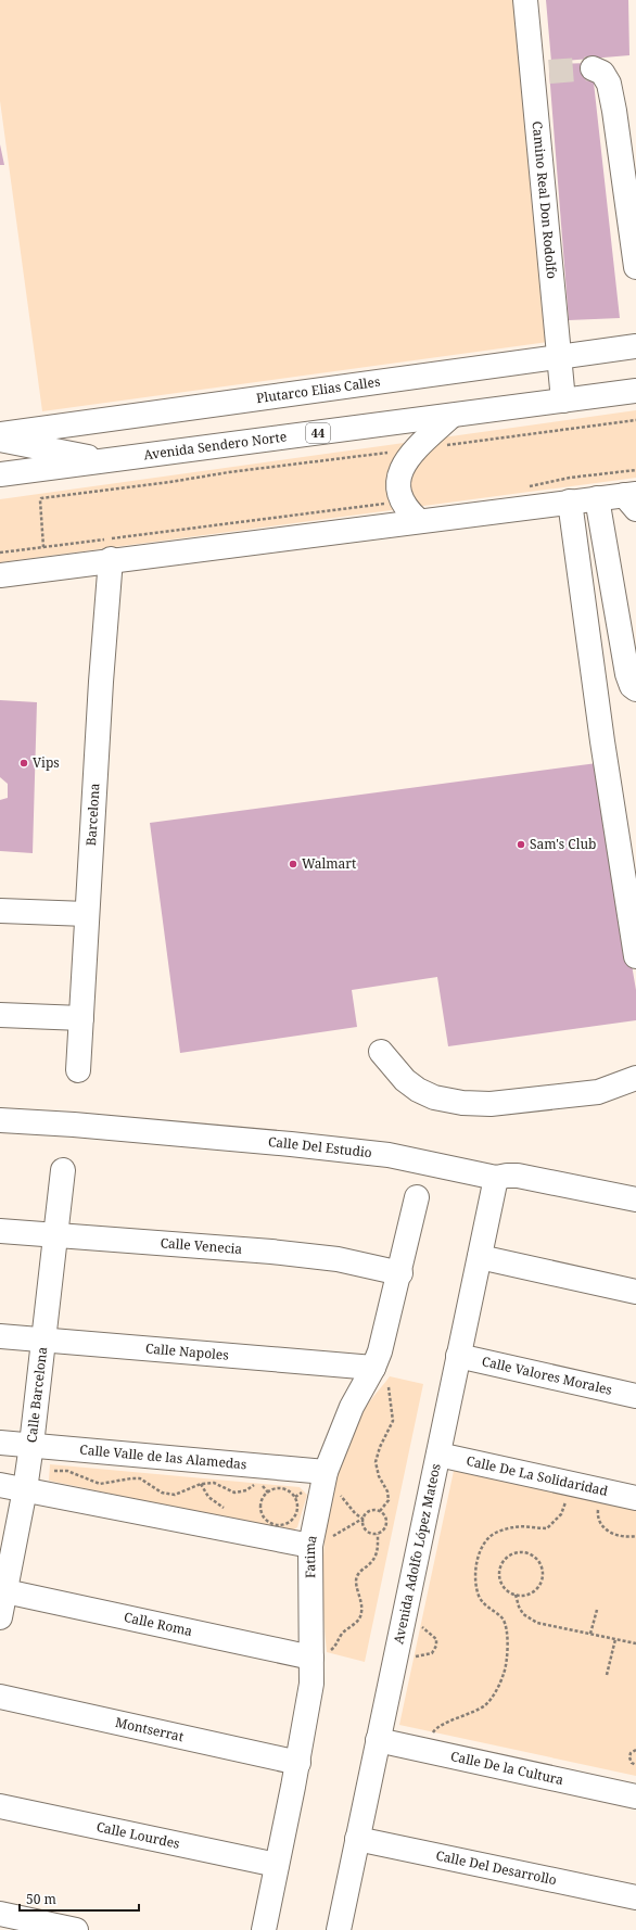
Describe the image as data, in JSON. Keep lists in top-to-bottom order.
{
  "streets": {
    "street": [
      "Camino Real Don Rodolfo",
      "Plutarco Elias Calles",
      "44",
      "Avenida Sendero Norte",
      "Barcelona",
      "Calle Del Estudio",
      "Calle Venecia",
      "Calle Napoles",
      "Calle Valores Morales",
      "Calle Barcelona",
      "Calle Valle de las Alamedas",
      "Calle De La Solidaridad",
      "Avenida Adolfo López Mateos",
      "Fatima",
      "Calle Roma",
      "Montserrat",
      "Calle De la Cultura",
      "Calle Lourdes",
      "Calle Del Desarrollo"
    ]
  },
  "crossings": [
    ["Camino Real Don Rodolfo", "Plutarco Elias Calles"],
    ["Camino Real Don Rodolfo", "Avenida Sendero Norte"],
    ["Calle Del Estudio", "Avenida Adolfo López Mateos"],
    ["Calle Venecia", "Calle Barcelona"],
    ["Calle Venecia", "Fatima"],
    ["Calle Napoles", "Calle Barcelona"],
    ["Calle Napoles", "Fatima"],
    ["Calle Valores Morales", "Avenida Adolfo López Mateos"],
    ["Calle Barcelona", "Calle Valle de las Alamedas"],
    ["Calle Barcelona", "Calle Roma"],
    ["Calle Valle de las Alamedas", "Fatima"],
    ["Calle De La Solidaridad", "Avenida Adolfo López Mateos"],
    ["Avenida Adolfo López Mateos", "Calle De la Cultura"],
    ["Avenida Adolfo López Mateos", "Calle Del Desarrollo"],
    ["Fatima", "Calle Roma"],
    ["Fatima", "Montserrat"],
    ["Fatima", "Calle Lourdes"]
  ],
  "places": ["Vips", "Sam's Club", "Walmart"],
  "scale_bar": "50 m"
}
